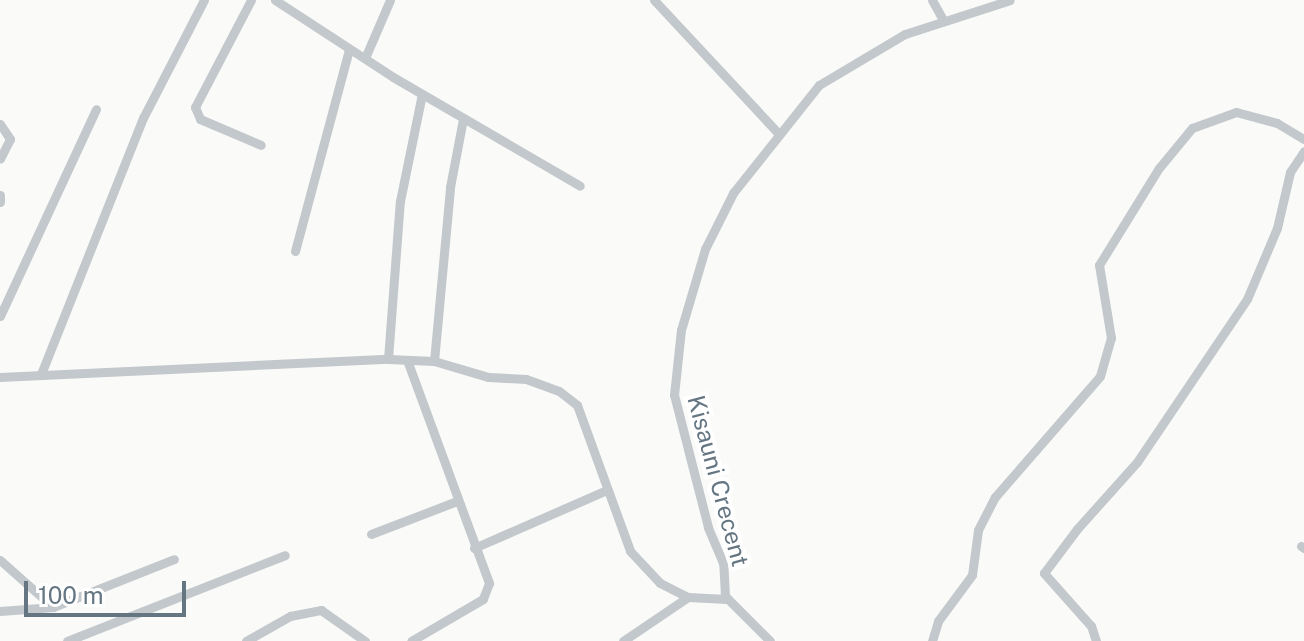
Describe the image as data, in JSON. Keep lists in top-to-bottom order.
{
  "streets": {
    "street": ["Kisauni Crecent"]
  },
  "scale_bar": "100 m"
}
